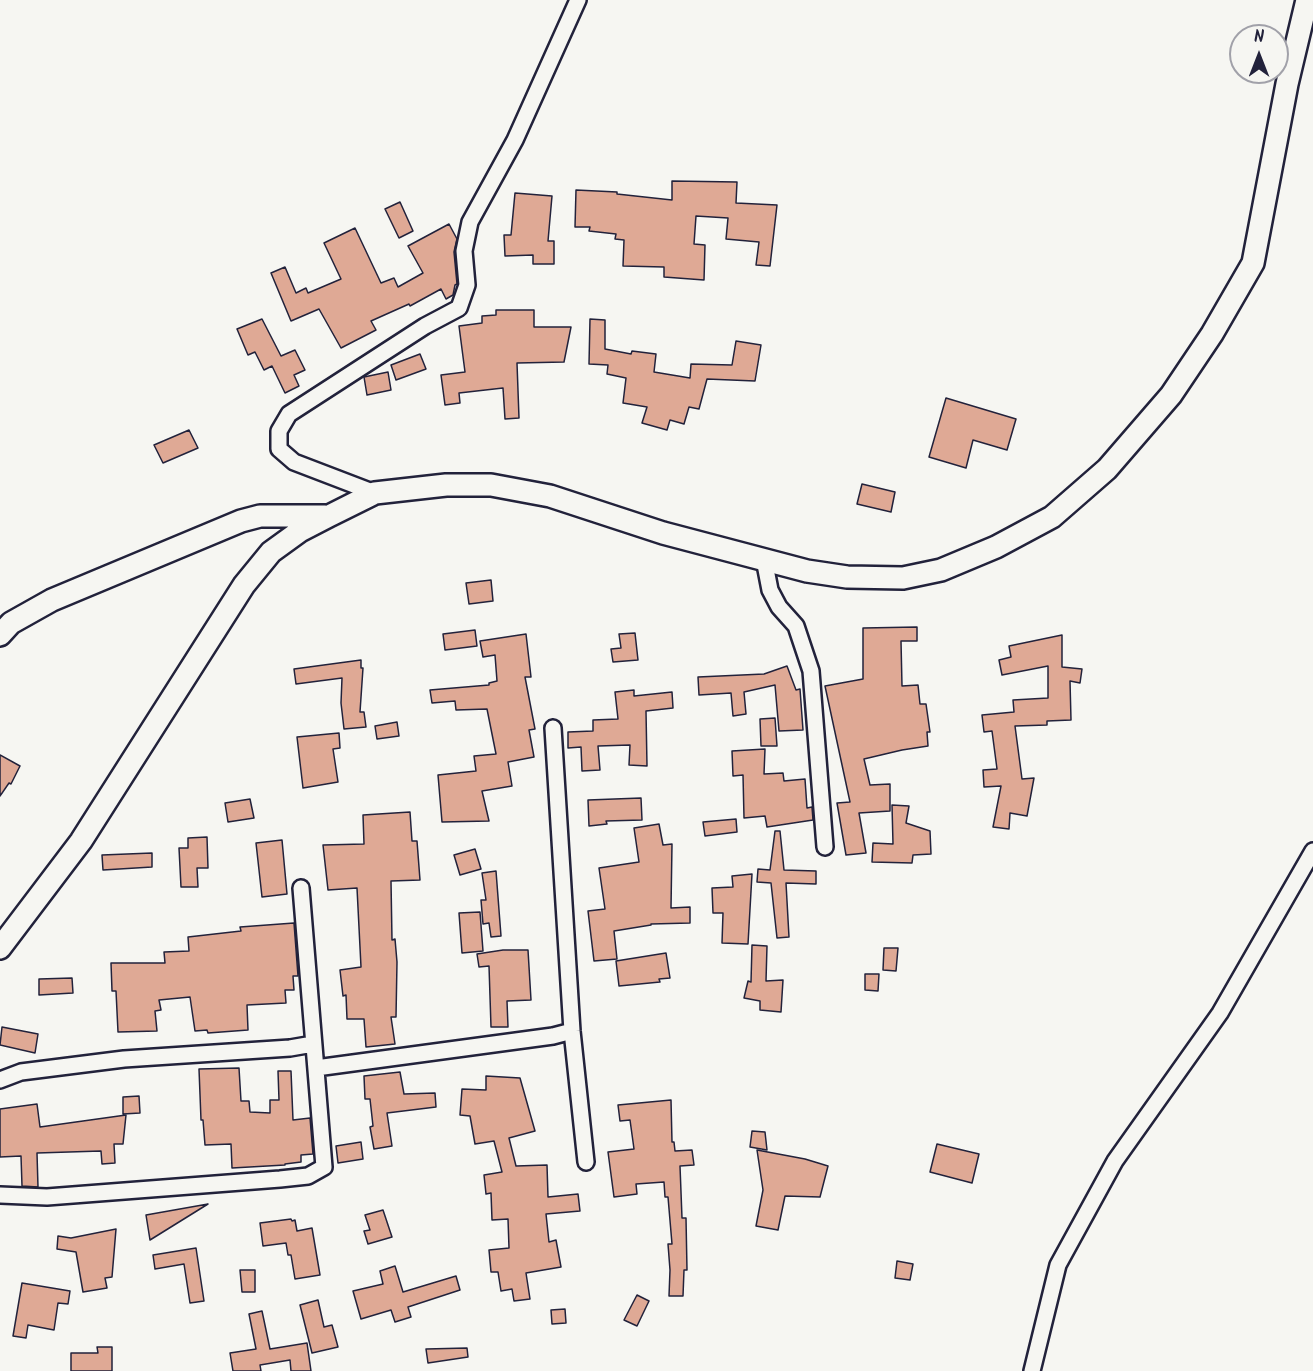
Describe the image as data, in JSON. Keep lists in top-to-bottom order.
{
  "north": "top"
}
